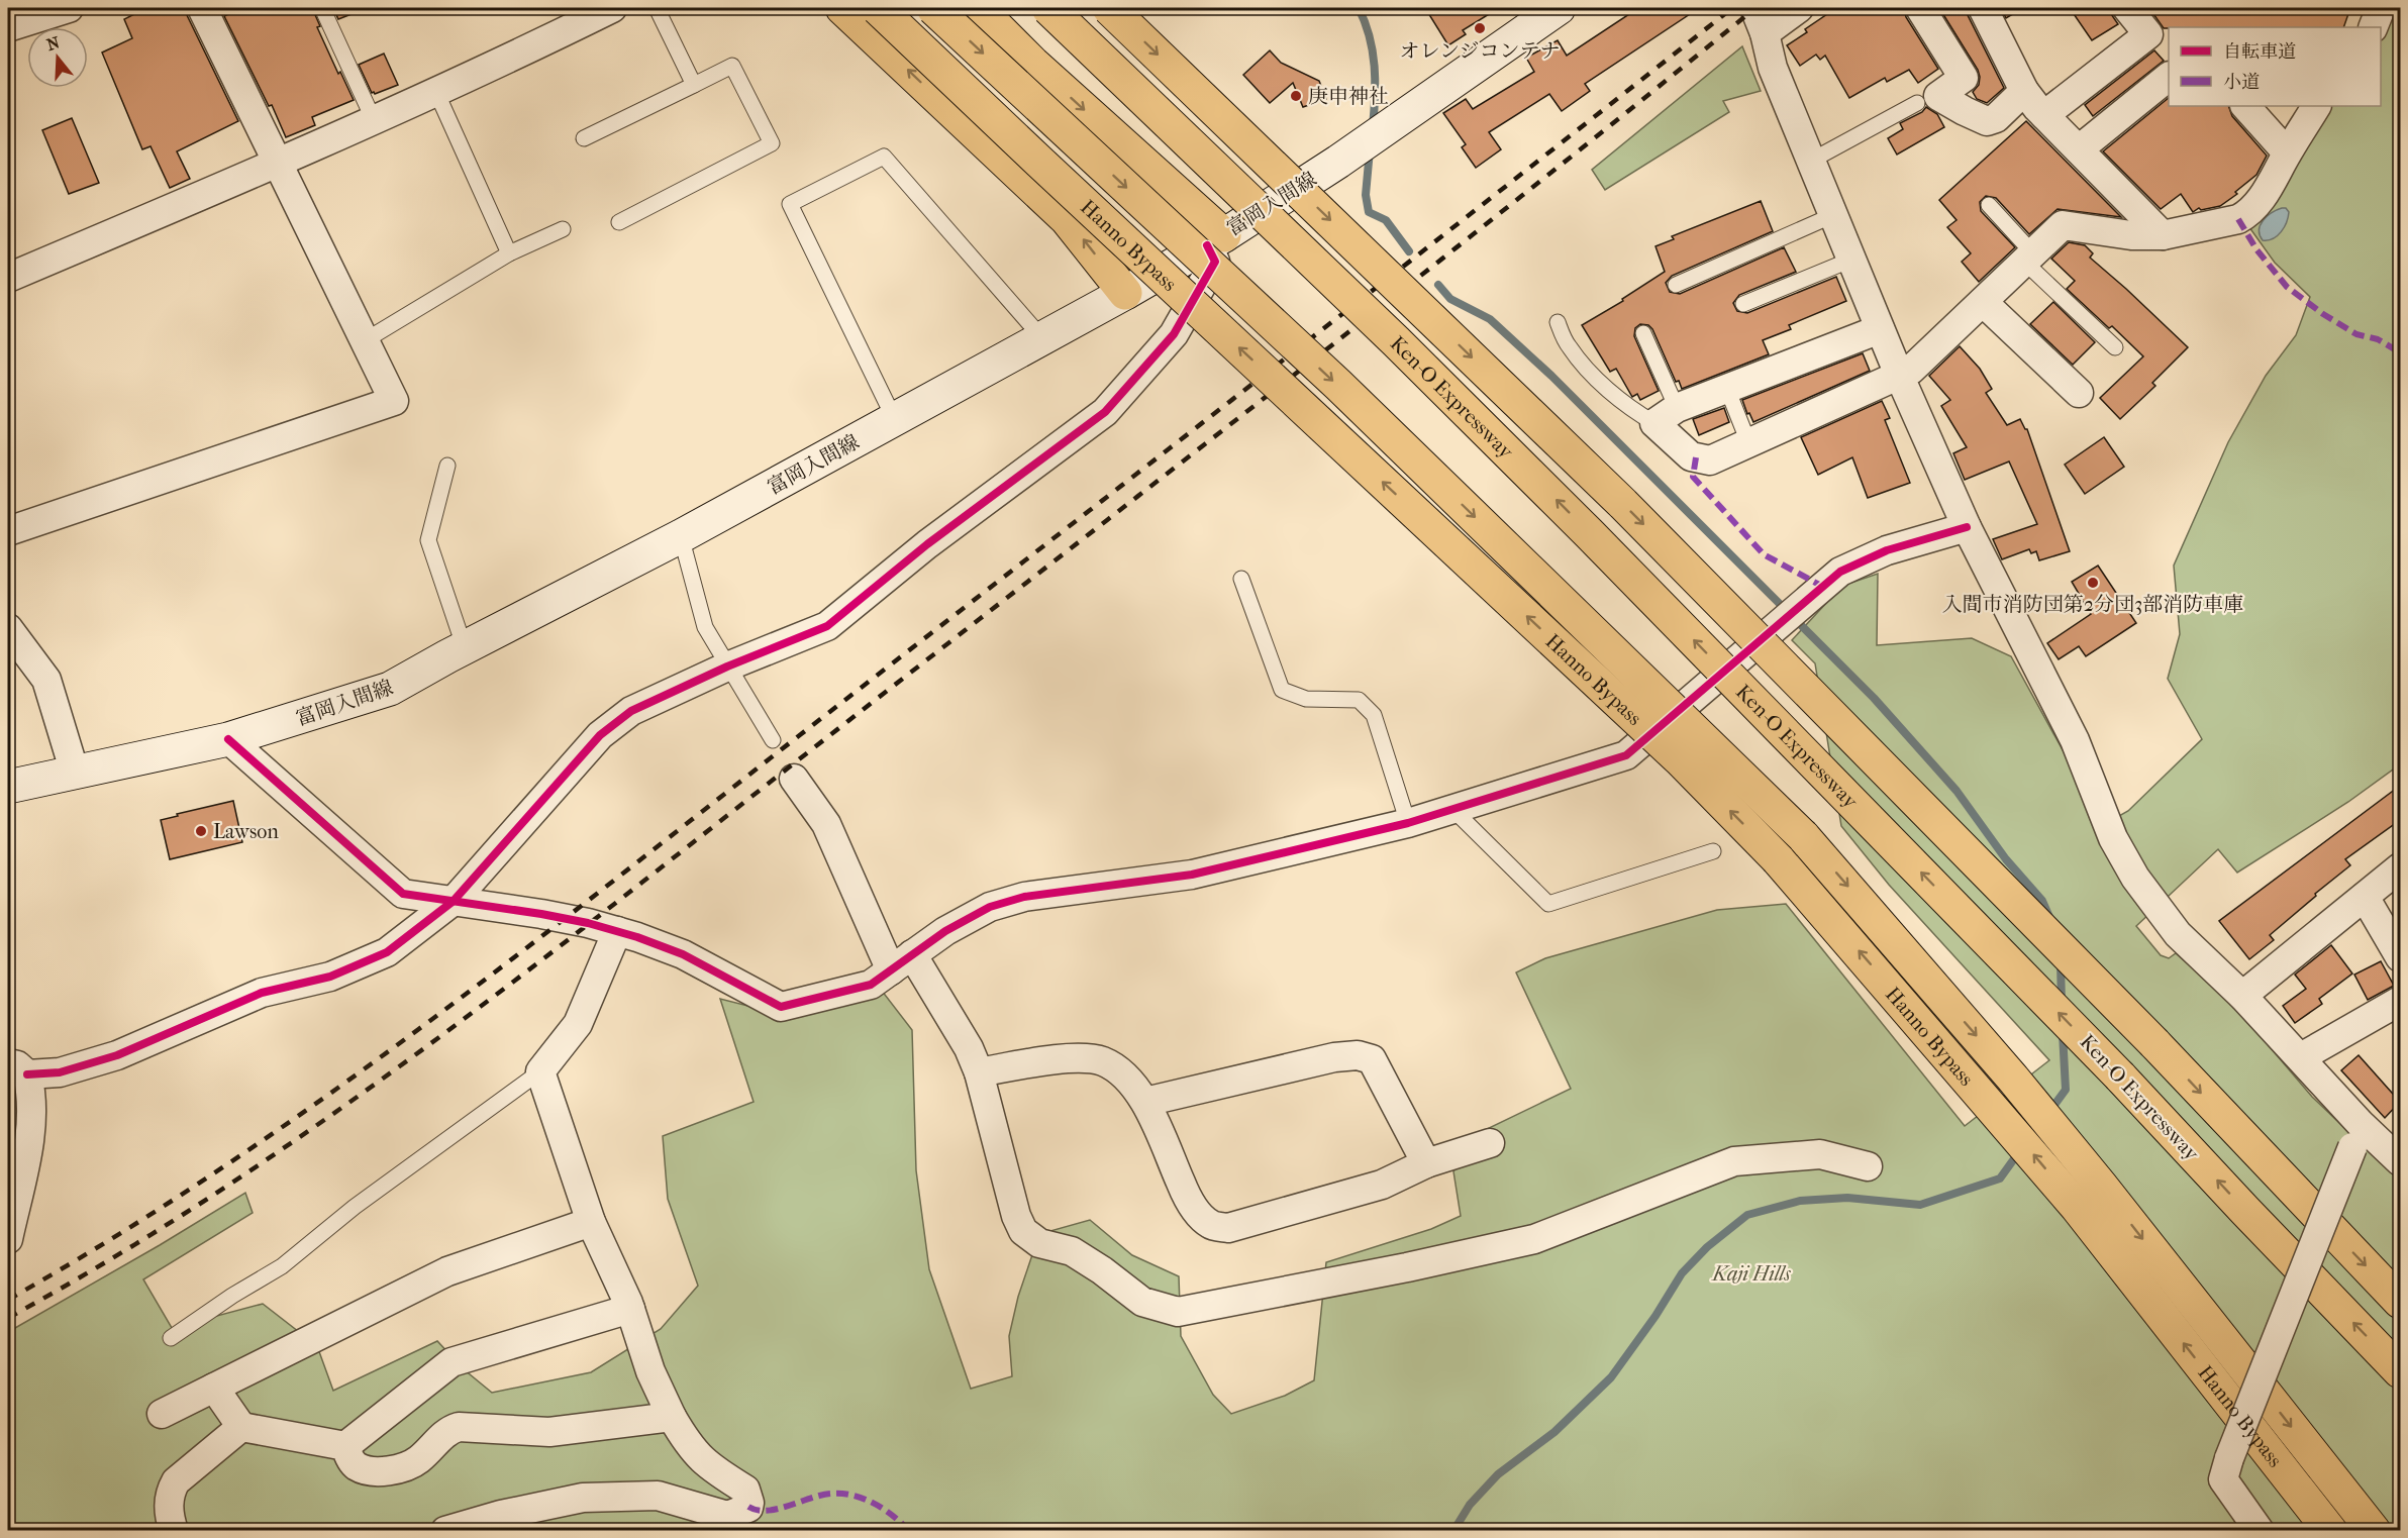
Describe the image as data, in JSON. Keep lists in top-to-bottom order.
{
  "streets": {
    "highway": ["Hanno Bypass", "Ken-O Expressway"],
    "main road": ["富岡入間線"]
  },
  "parks": ["Kaji Hills"],
  "places": [
    "オレンジコンテナ",
    "庚申神社",
    "入間市消防団第2分団3部消防車庫",
    "Lawson"
  ],
  "legend": ["自転車道", "小道"],
  "north": "top"
}
